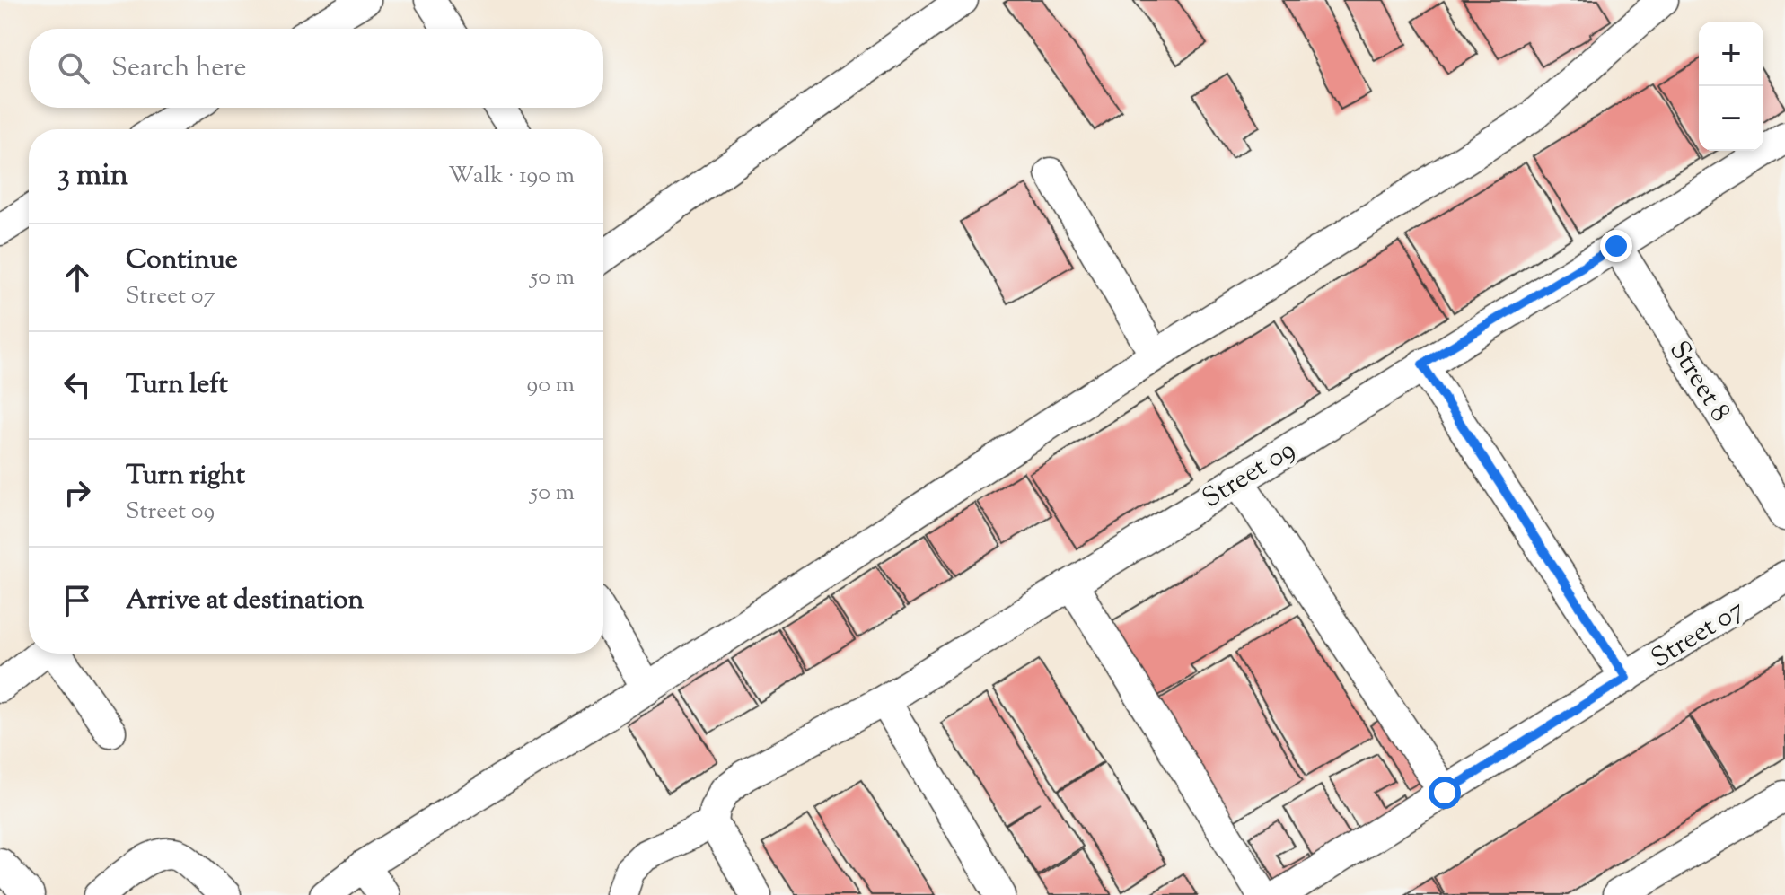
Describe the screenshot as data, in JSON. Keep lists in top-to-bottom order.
{
  "streets": {
    "street": ["Street 8", "Street 09", "Street 07"]
  },
  "crossings": [
    ["Street 8", "Street 09"]
  ],
  "page": {
    "map_buttons": ["+", "−"],
    "search": "Search here",
    "heading": ["3 min", "Walk · 190 m"],
    "list": [
      ["Continue", "Street 07", "50 m"],
      ["Turn left", "90 m"],
      ["Turn right", "Street 09", "50 m"],
      "Arrive at destination"
    ]
  }
}
